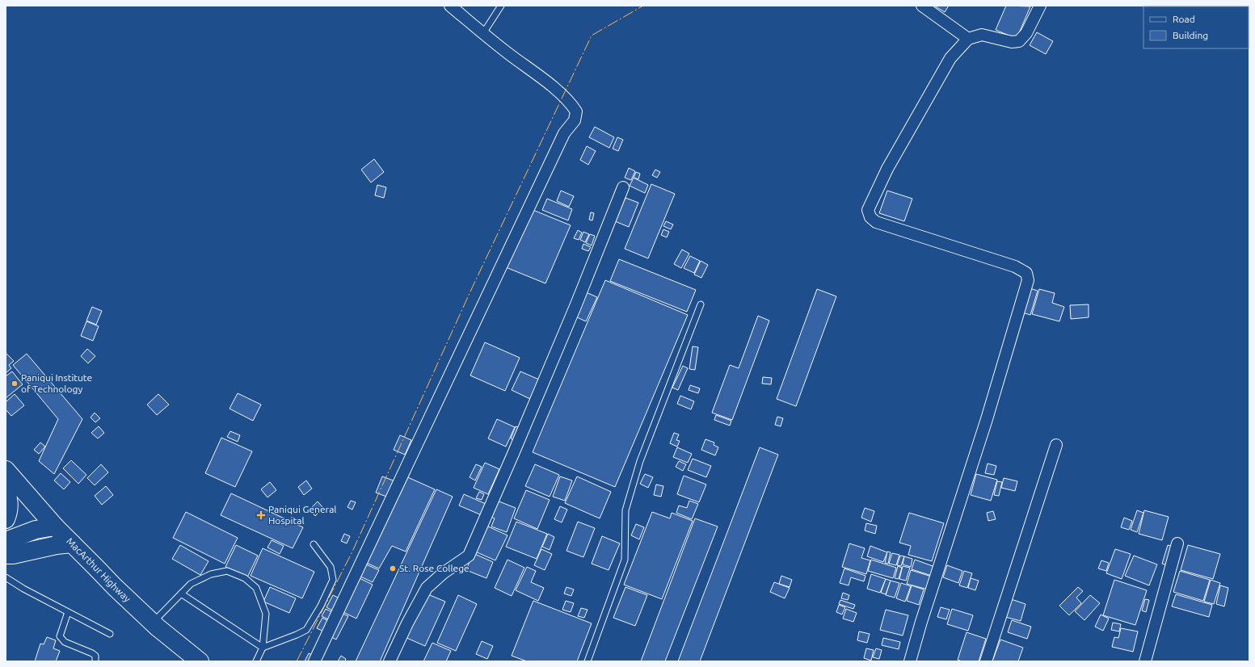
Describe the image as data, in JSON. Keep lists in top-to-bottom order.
{
  "streets": {
    "main road": ["MacArthur Highway"]
  },
  "places": {
    "other": ["Paniqui Institute of Technology", "St. Rose College"],
    "health": ["Paniqui General Hospital"]
  },
  "legend": ["Road", "Building"]
}
